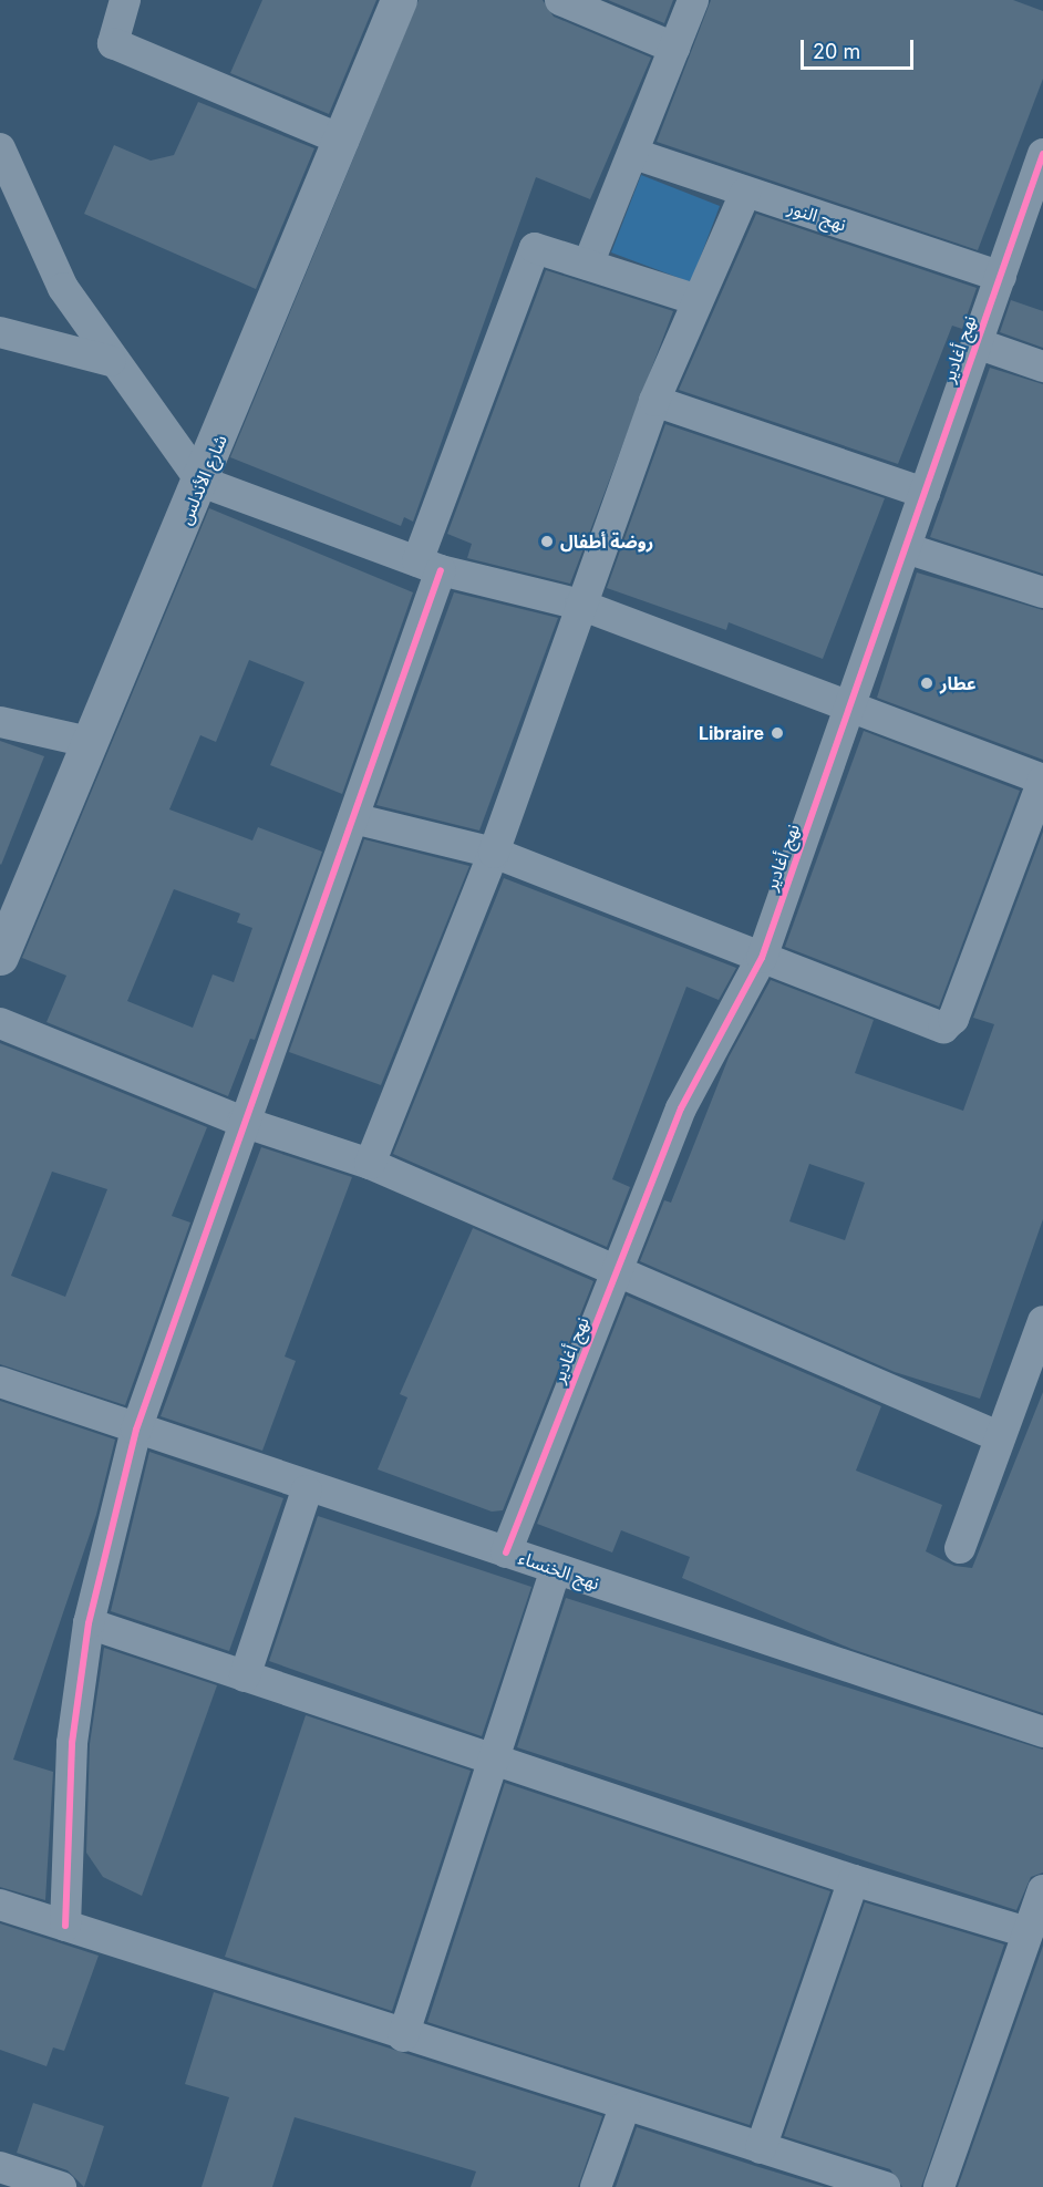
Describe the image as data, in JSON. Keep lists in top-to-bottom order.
{
  "streets": {
    "street": [
      "نهج النور",
      "نهج أغادير",
      "شارع الأندلس",
      "نهج الخنساء"
    ]
  },
  "crossings": [
    ["نهج النور", "نهج أغادير"],
    ["نهج أغادير", "نهج الخنساء"]
  ],
  "places": ["روضة أطفال", "عطار", "Libraire"],
  "scale_bar": "20 m"
}
